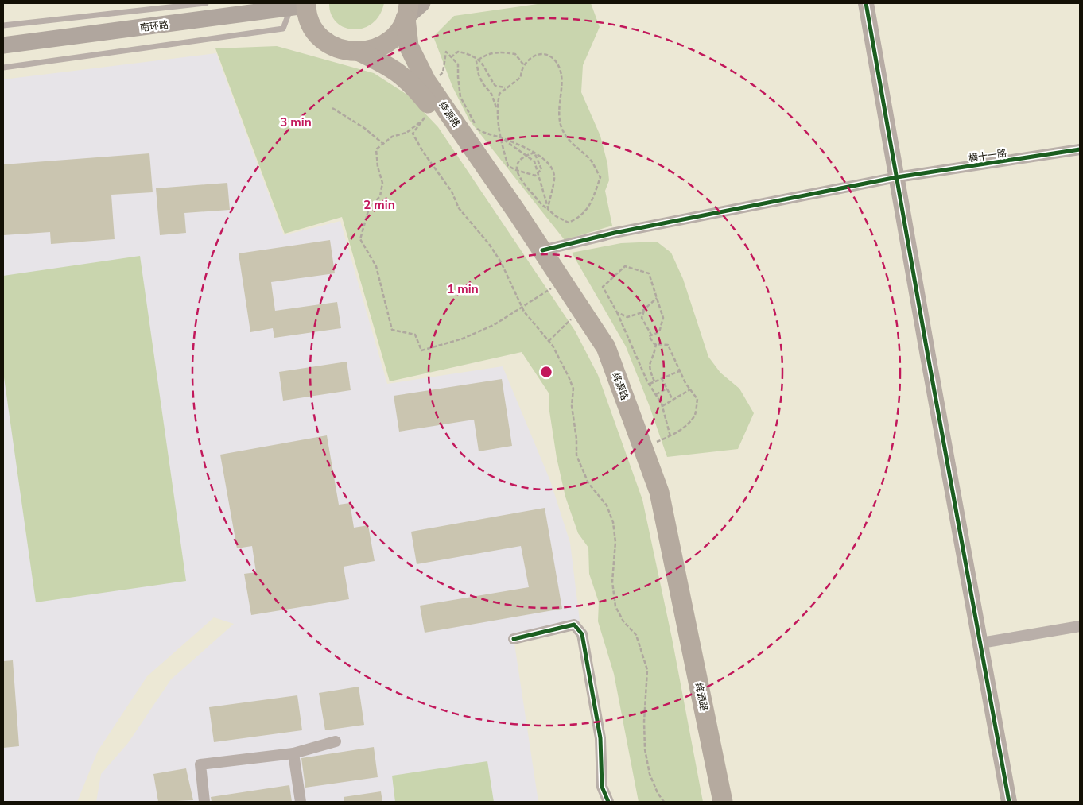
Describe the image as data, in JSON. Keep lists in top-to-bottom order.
{
  "streets": {
    "highway": ["绛源路"],
    "main road": ["南环路"],
    "street": ["横十一路"]
  },
  "crossings": [
    ["绛源路", "横十一路"]
  ],
  "rings": ["3 min", "2 min", "1 min"]
}
